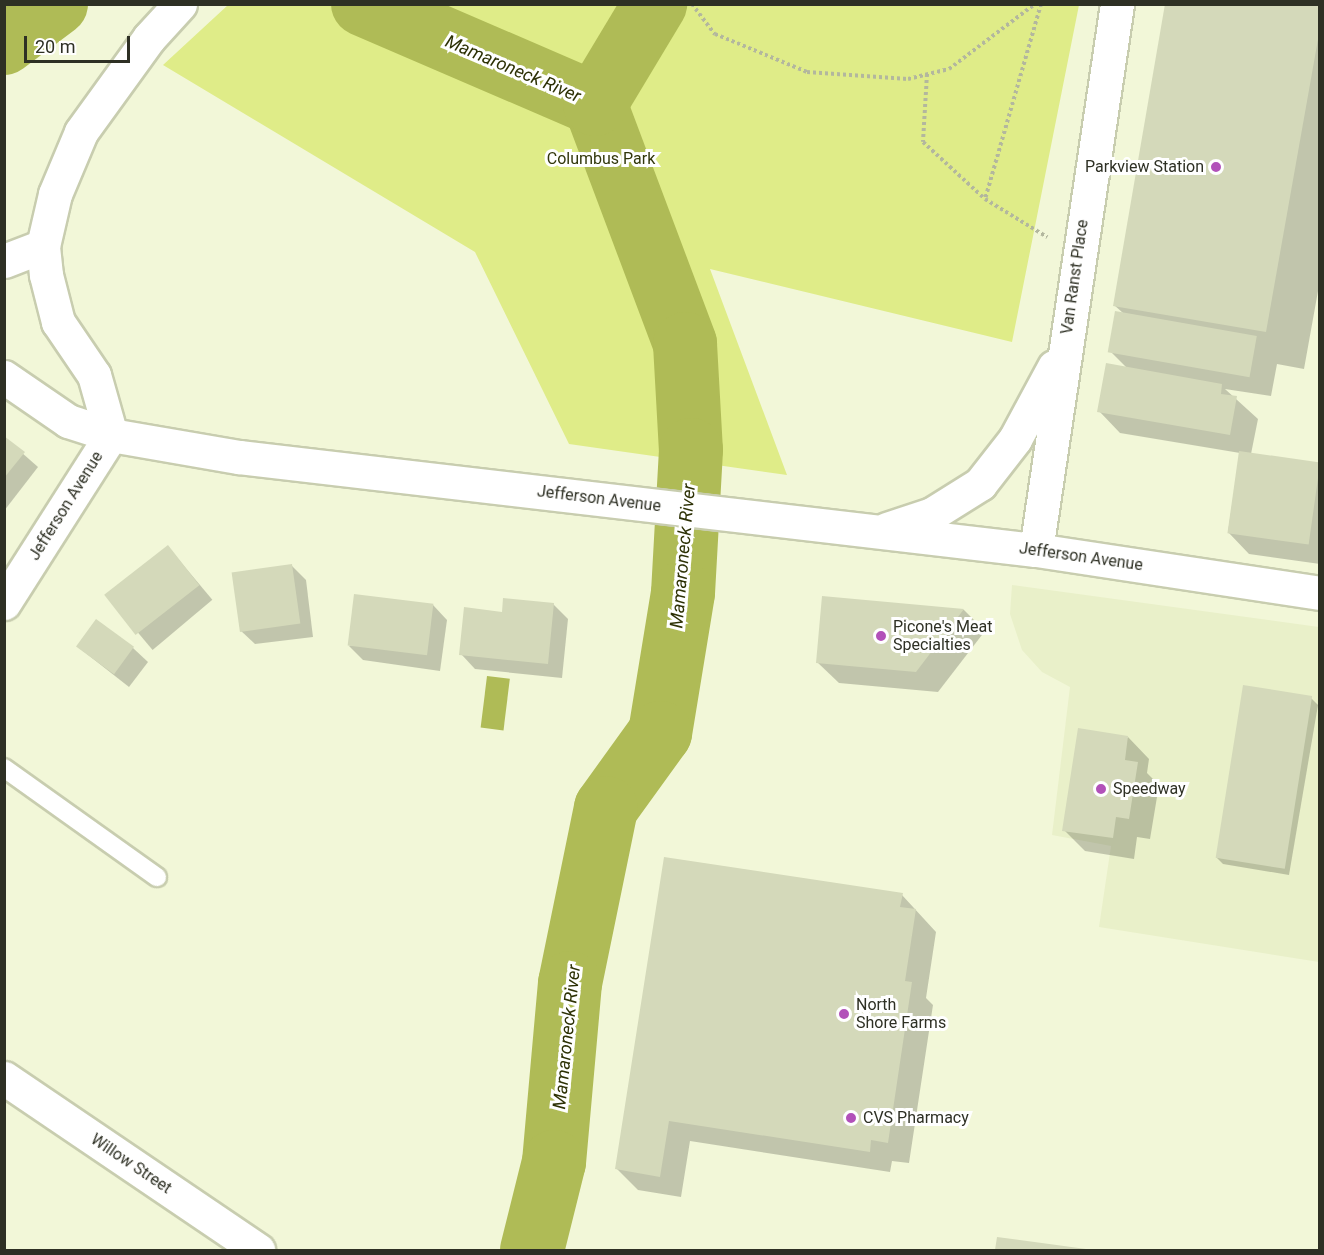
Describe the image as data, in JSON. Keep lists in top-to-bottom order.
{
  "streets": {
    "street": ["Van Ranst Place", "Jefferson Avenue", "Willow Street"]
  },
  "crossings": [
    ["Van Ranst Place", "Jefferson Avenue"]
  ],
  "water": ["Mamaroneck River"],
  "parks": ["Columbus Park"],
  "places": [
    "Parkview Station",
    "Picone's Meat Specialties",
    "Speedway",
    "North Shore Farms",
    "CVS Pharmacy"
  ],
  "scale_bar": "20 m"
}
